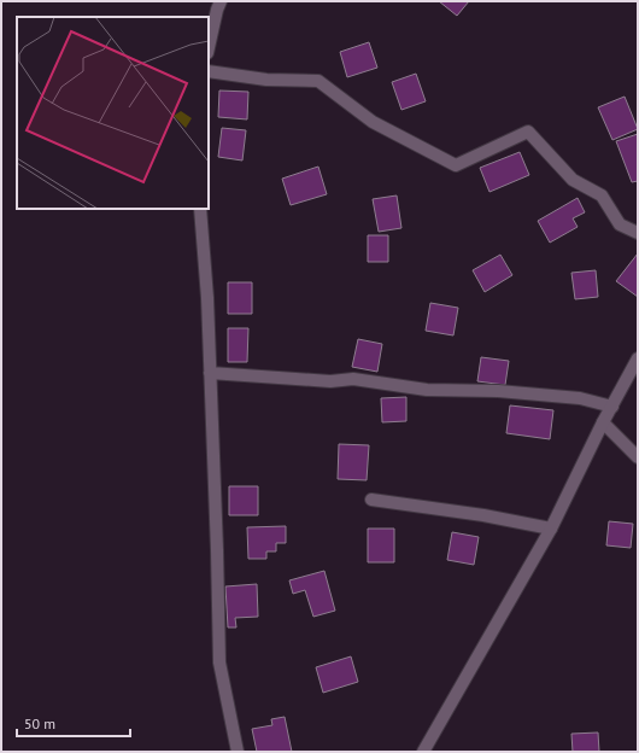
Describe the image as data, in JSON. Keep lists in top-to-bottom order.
{
  "scale_bar": "50 m"
}
